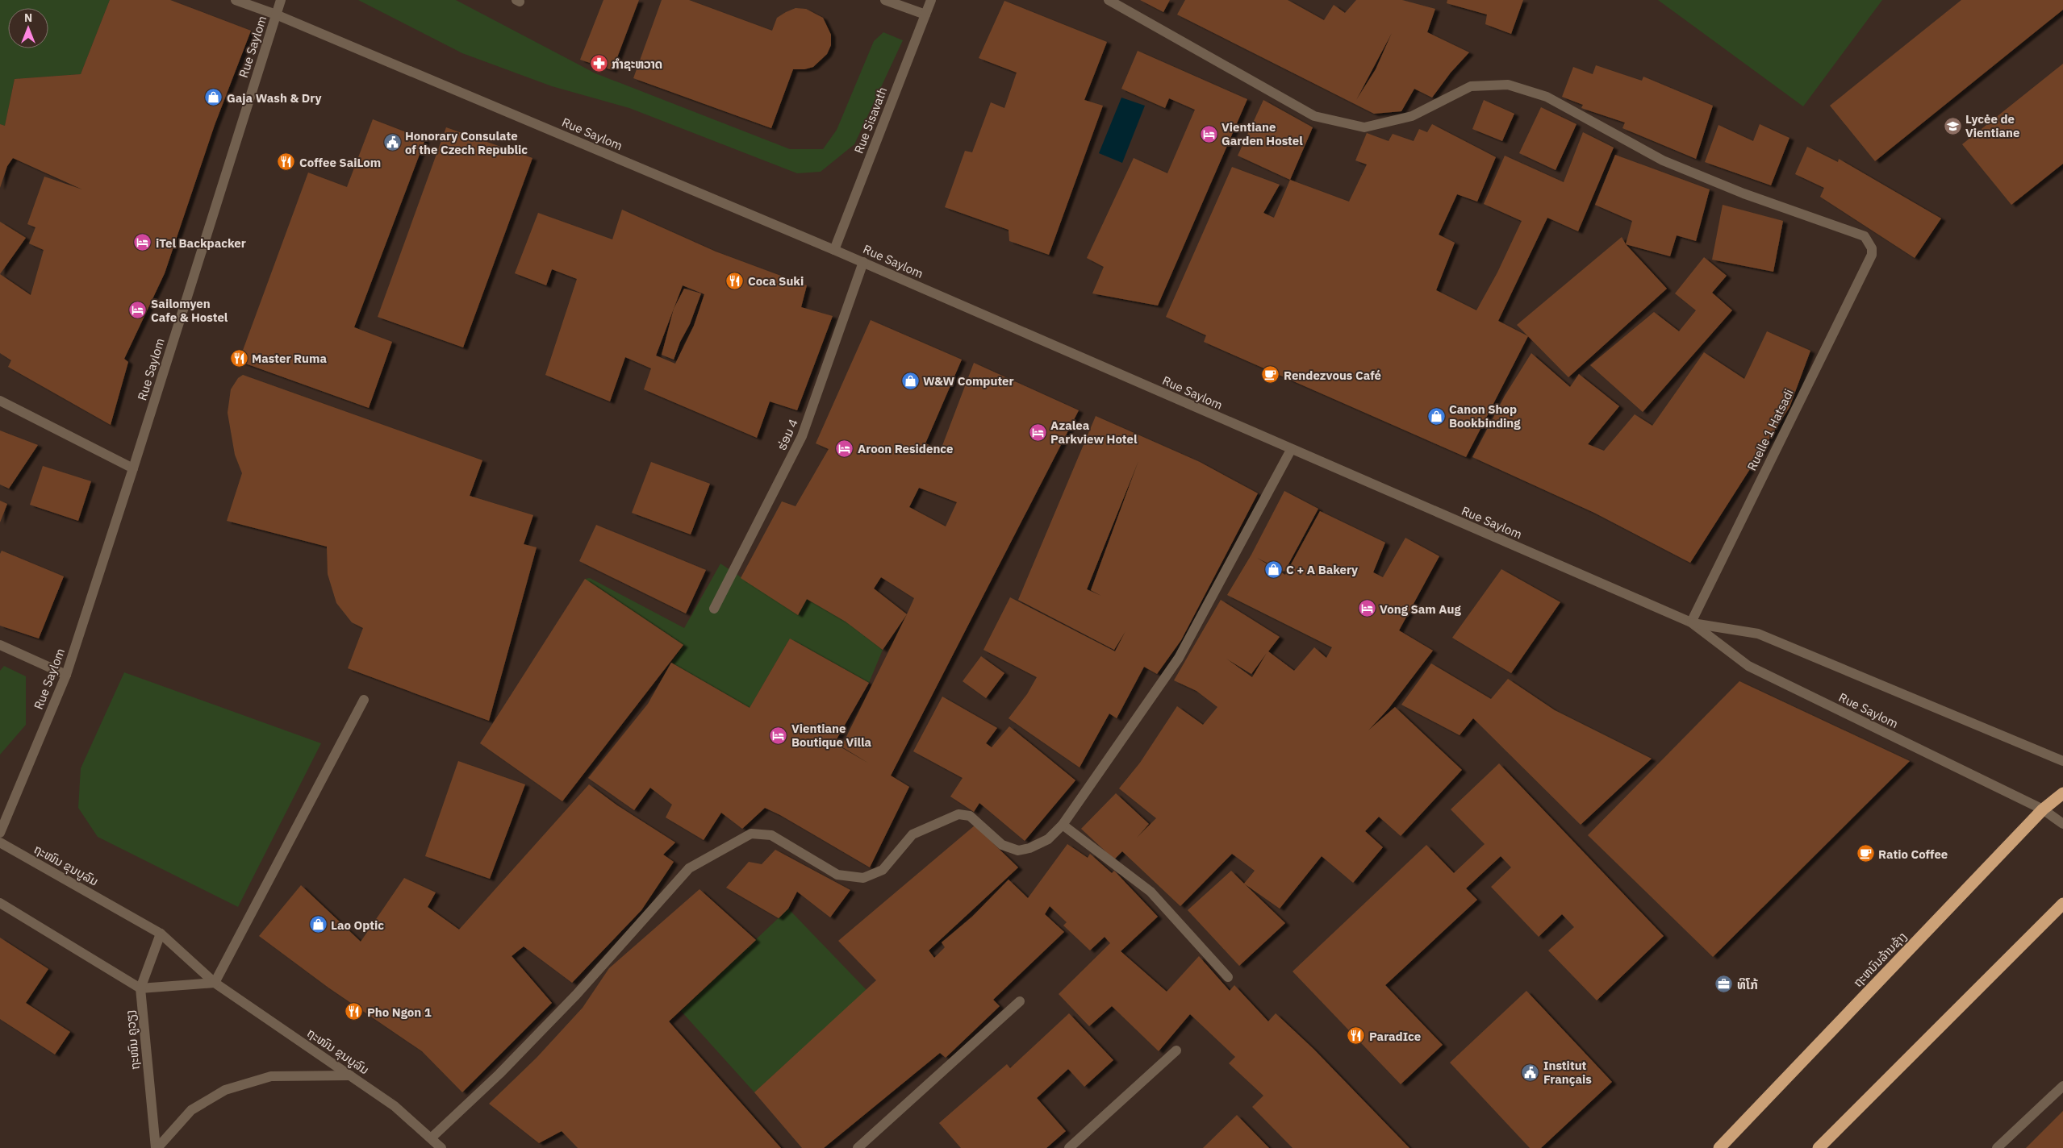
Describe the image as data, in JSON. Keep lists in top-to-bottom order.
{
  "streets": {
    "highway": ["ຖະຫນົນລ້ານຊ້າງ"],
    "street": [
      "Rue Saylom",
      "Rue Sisavath",
      "Ruelle 1 Hatsadi",
      "ຮ່ອມ 4",
      "ຖະໜົນ ຂຸນບູລົມ",
      "ຖະໜົນ ຄູວຽງ"
    ]
  },
  "crossings": [
    ["Rue Saylom", "Rue Sisavath"],
    ["Rue Saylom", "Ruelle 1 Hatsadi"],
    ["Rue Saylom", "ຮ່ອມ 4"],
    ["Rue Saylom", "ຖະຫນົນລ້ານຊ້າງ"],
    ["ຖະໜົນ ຂຸນບູລົມ", "ຖະໜົນ ຄູວຽງ"]
  ],
  "places": {
    "pharmacy": ["ກໍາຊະຫວາດ"],
    "shop": [
      "Gaja Wash & Dry",
      "W&W Computer",
      "Canon Shop Bookbinding",
      "C + A Bakery",
      "Lao Optic"
    ],
    "school or university": ["Lycėe de Vientiane"],
    "hotel": [
      "Vientiane Garden Hostel",
      "iTel Backpacker",
      "Sailomyen Cafe & Hostel",
      "Azalea Parkview Hotel",
      "Aroon Residence",
      "Vong Sam Aug",
      "Vientiane Boutique Villa"
    ],
    "public building": ["Honorary Consulate of the Czech Republic", "Institut Français"],
    "restaurant": [
      "Coffee SaiLom",
      "Coca Suki",
      "Master Ruma",
      "Pho Ngon 1",
      "ParadIce"
    ],
    "cafe": ["Rendezvous Café", "Ratio Coffee"],
    "office": ["ທິໂກ້"]
  },
  "north": "top"
}
